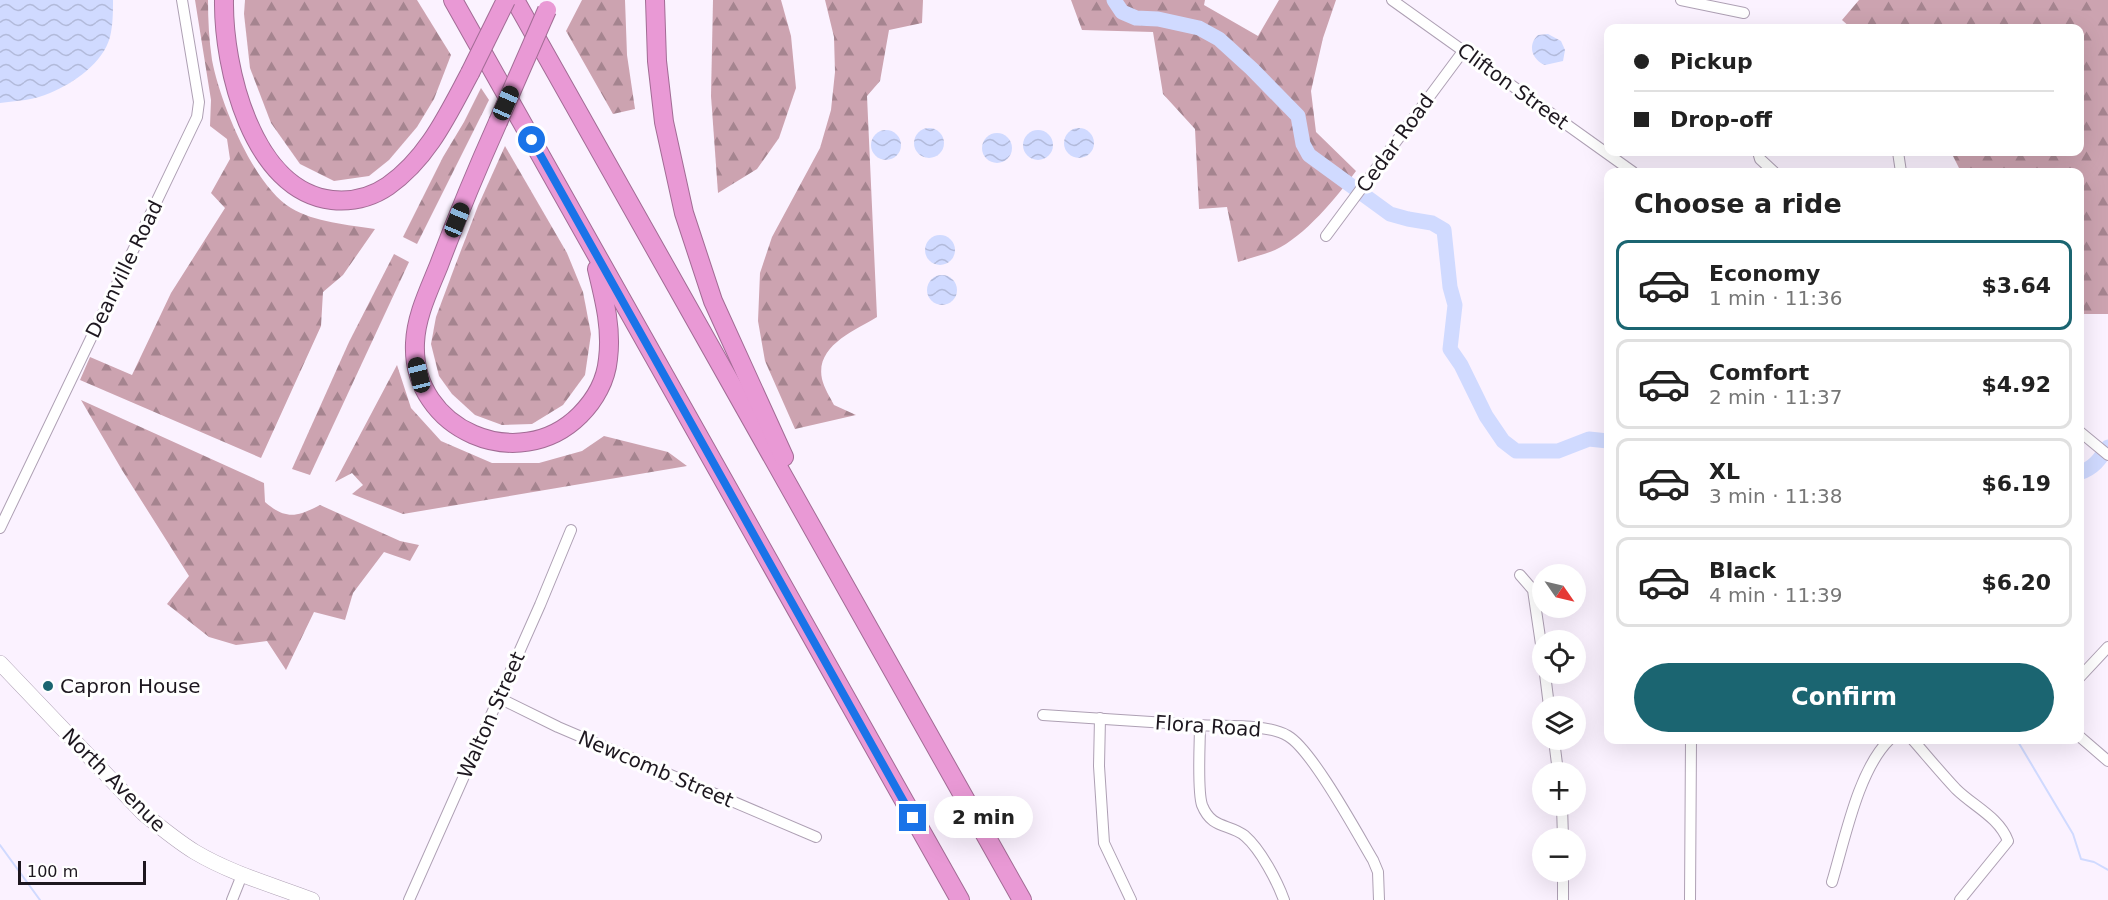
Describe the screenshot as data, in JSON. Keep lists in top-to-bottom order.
{
  "streets": {
    "main road": ["North Avenue"],
    "street": [
      "Clifton Street",
      "Cedar Road",
      "Deanville Road",
      "Walton Street",
      "Flora Road",
      "Newcomb Street"
    ]
  },
  "crossings": [
    ["Clifton Street", "Cedar Road"],
    ["Walton Street", "Newcomb Street"]
  ],
  "places": ["Capron House"],
  "scale_bar": "100 m",
  "north": "bottom right",
  "page": {
    "banner": ["Pickup", "Drop-off"],
    "heading": "Choose a ride",
    "list": [
      {
        "name": "Economy",
        "note": "1 min · 11:36",
        "value": "$3.64"
      },
      {
        "name": "Comfort",
        "note": "2 min · 11:37",
        "value": "$4.92"
      },
      {
        "name": "XL",
        "note": "3 min · 11:38",
        "value": "$6.19"
      },
      {
        "name": "Black",
        "note": "4 min · 11:39",
        "value": "$6.20"
      }
    ],
    "map_buttons": ["+", "−"],
    "buttons": "Confirm",
    "bubble": "2 min",
    "scale": "100 m"
  }
}
